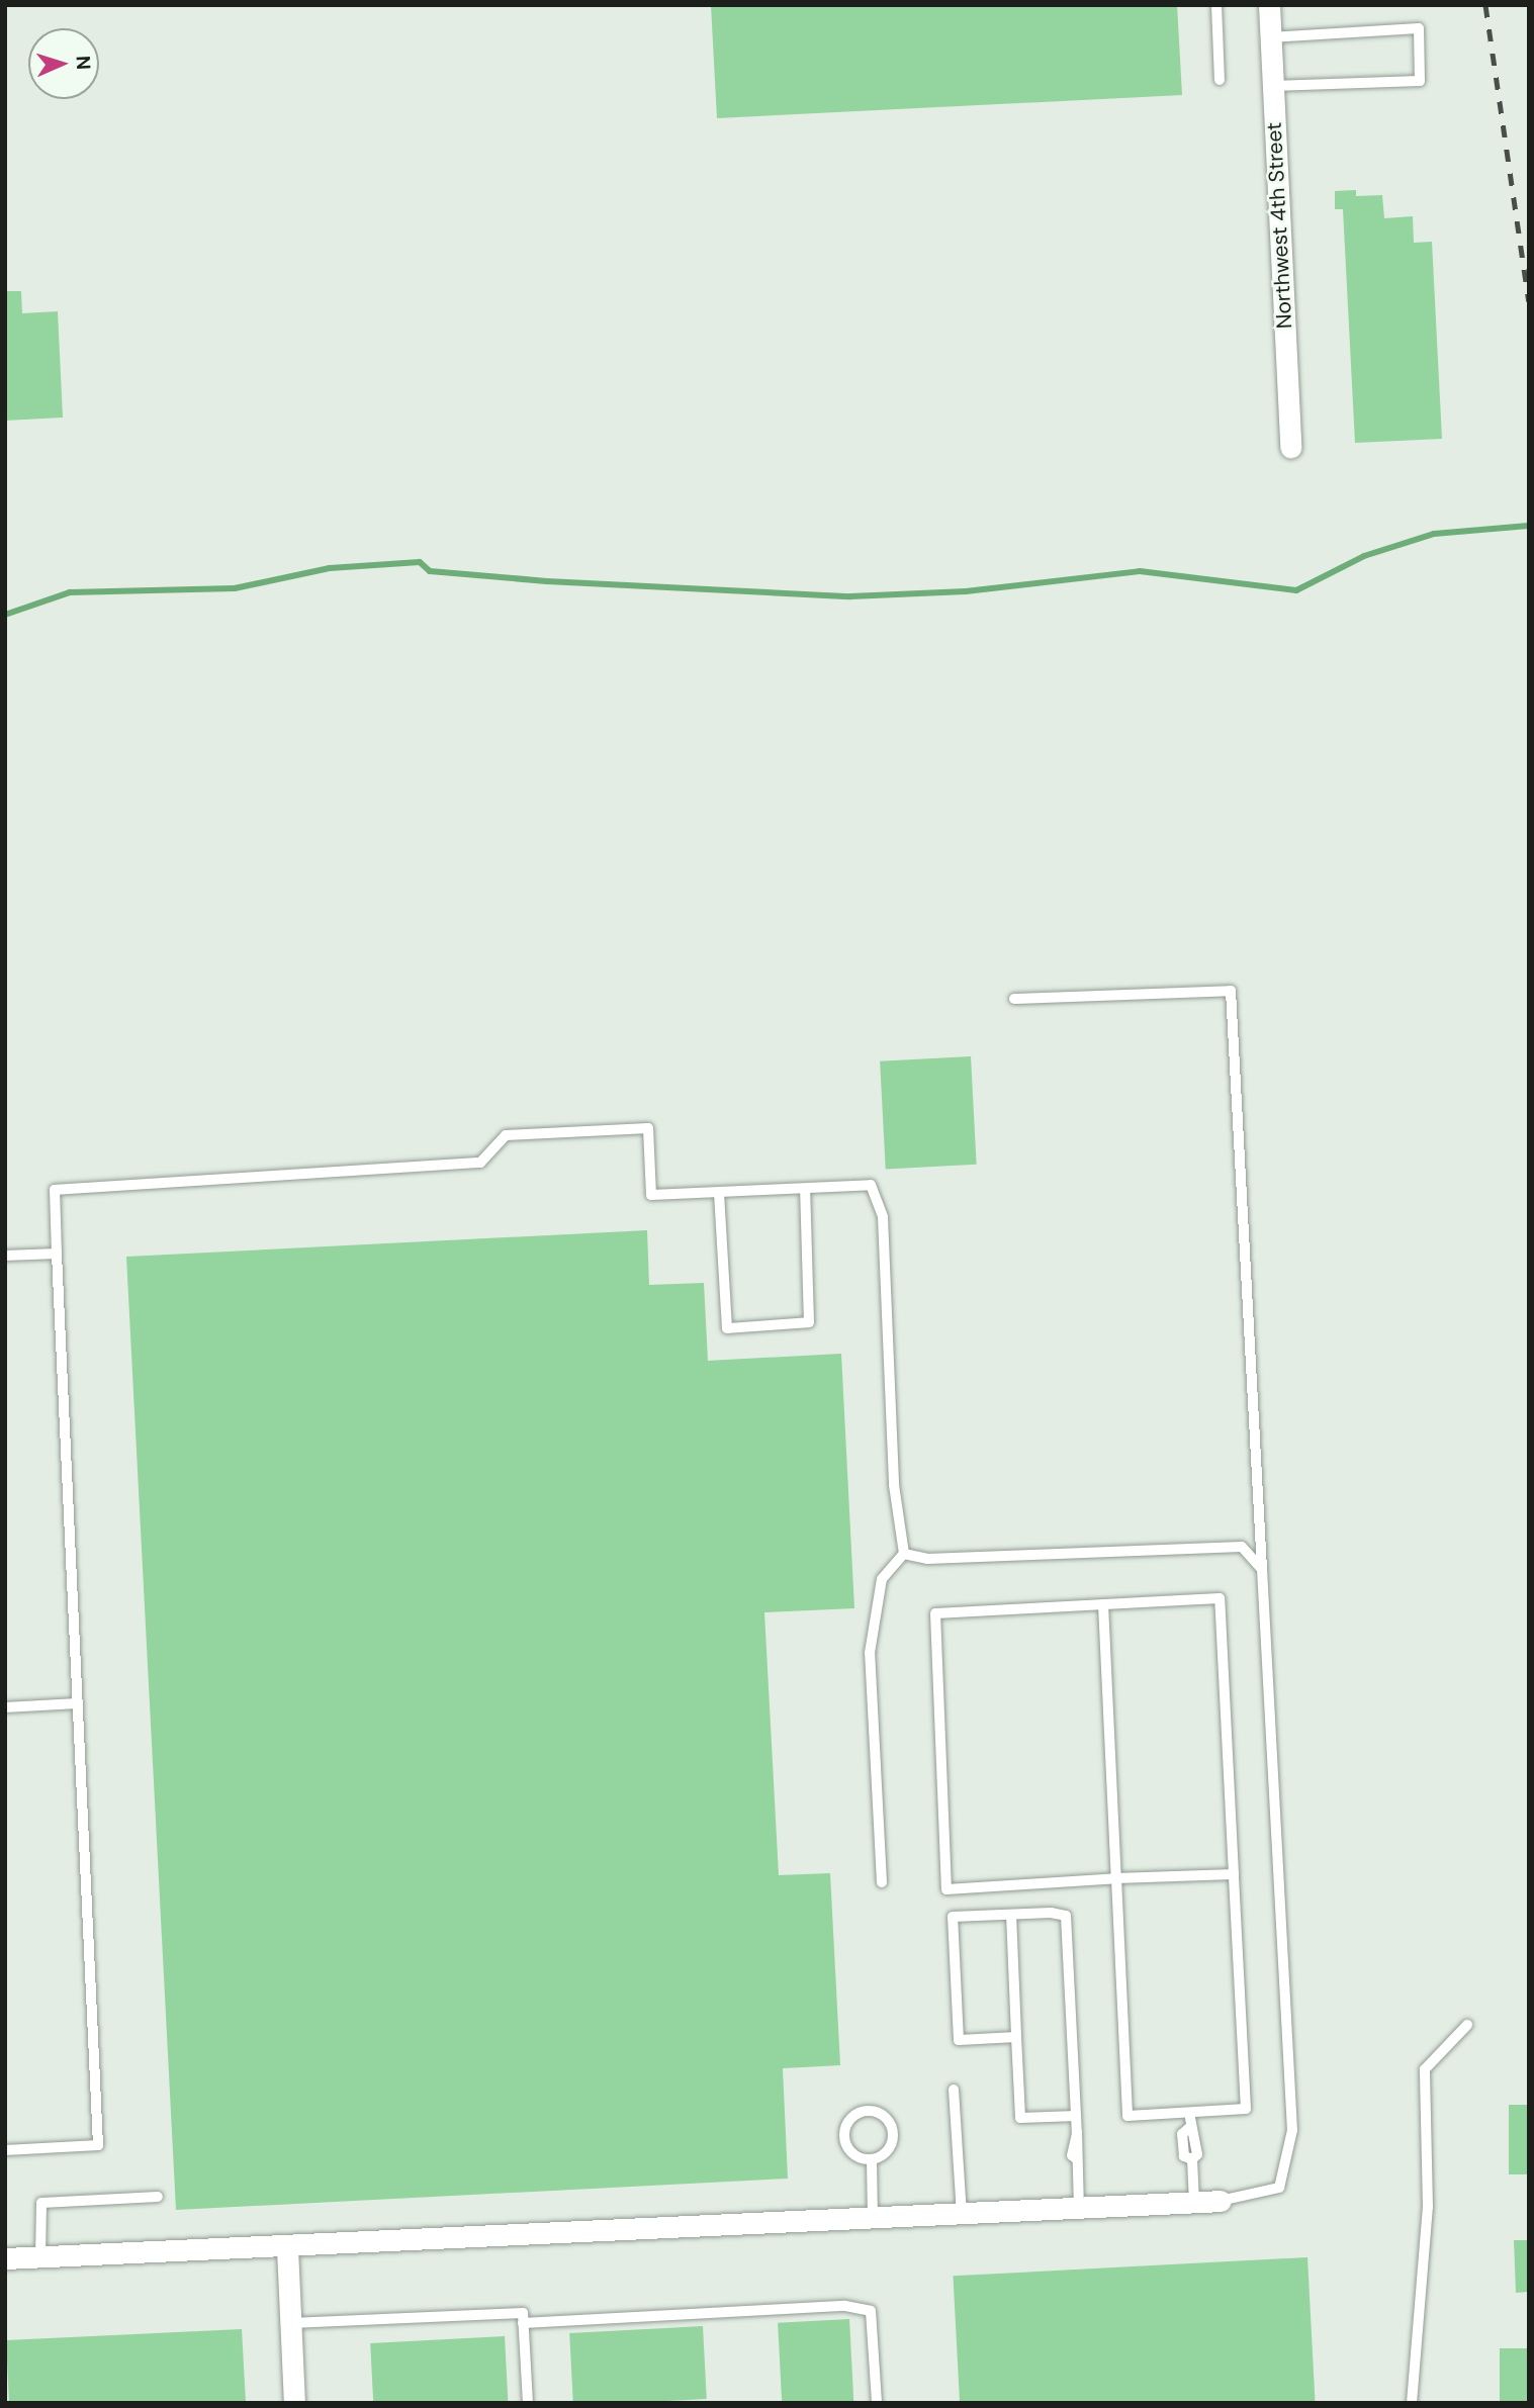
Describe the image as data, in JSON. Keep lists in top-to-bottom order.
{
  "streets": {
    "street": ["Northwest 4th Street"]
  },
  "north": "right"
}
